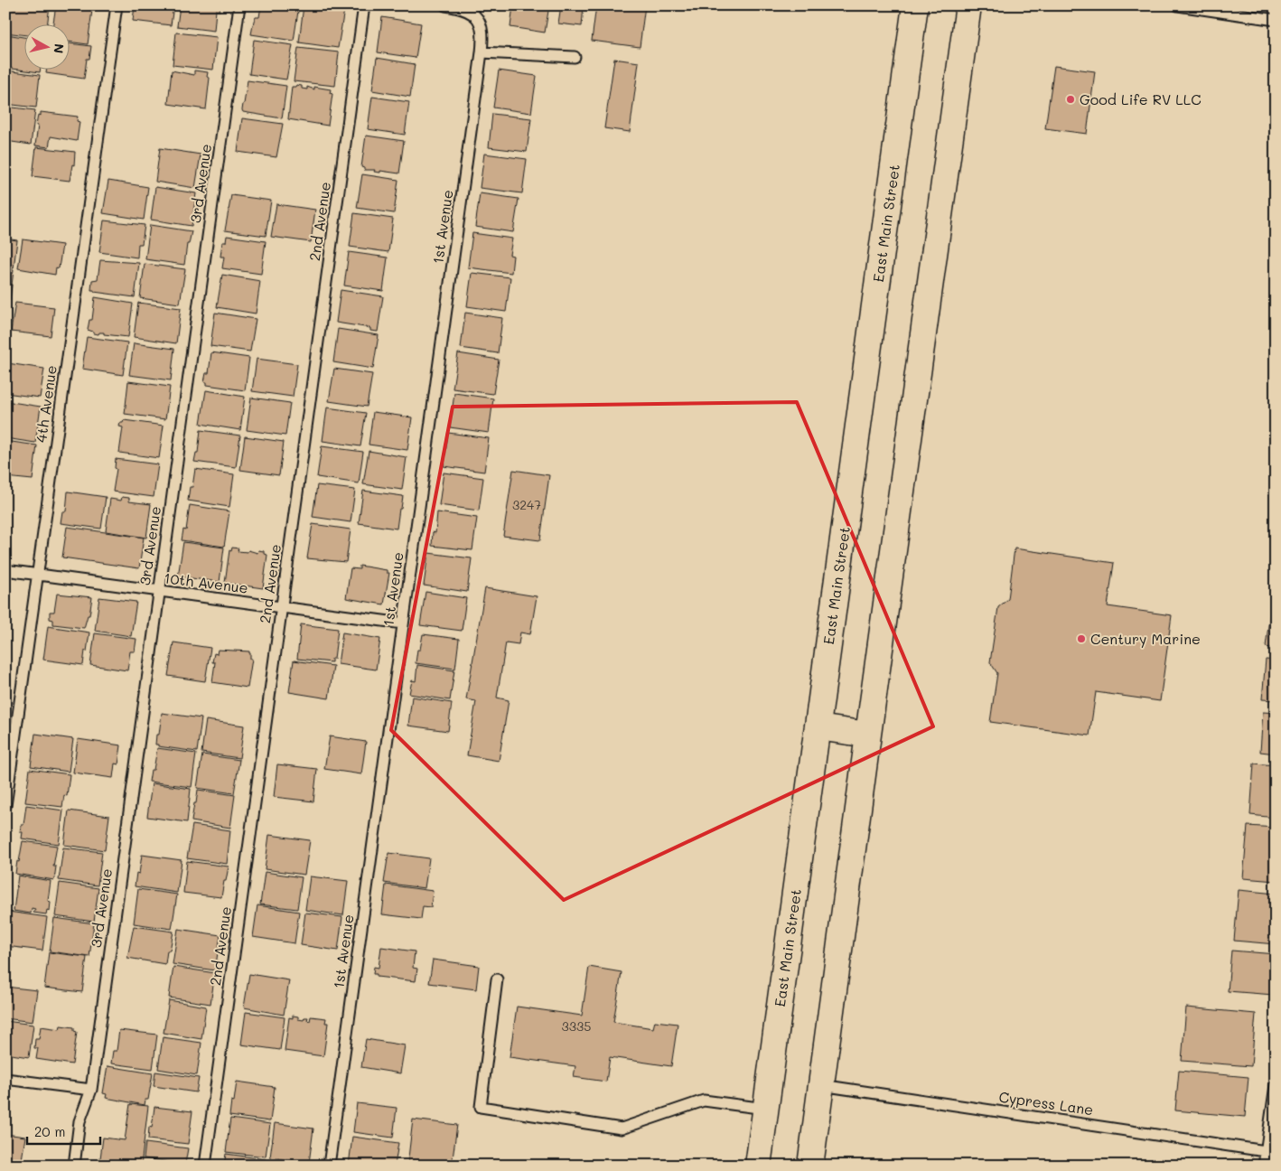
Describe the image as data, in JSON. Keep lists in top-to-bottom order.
{
  "streets": {
    "main road": ["East Main Street"],
    "lane": [
      "3rd Avenue",
      "2nd Avenue",
      "1st Avenue",
      "4th Avenue",
      "10th Avenue",
      "Cypress Lane"
    ]
  },
  "crossings": [
    ["3rd Avenue", "10th Avenue"],
    ["2nd Avenue", "10th Avenue"],
    ["1st Avenue", "10th Avenue"],
    ["4th Avenue", "10th Avenue"]
  ],
  "places": ["Good Life RV LLC", "Century Marine"],
  "house_numbers": ["3247", "3335"],
  "scale_bar": "20 m",
  "north": "right"
}
